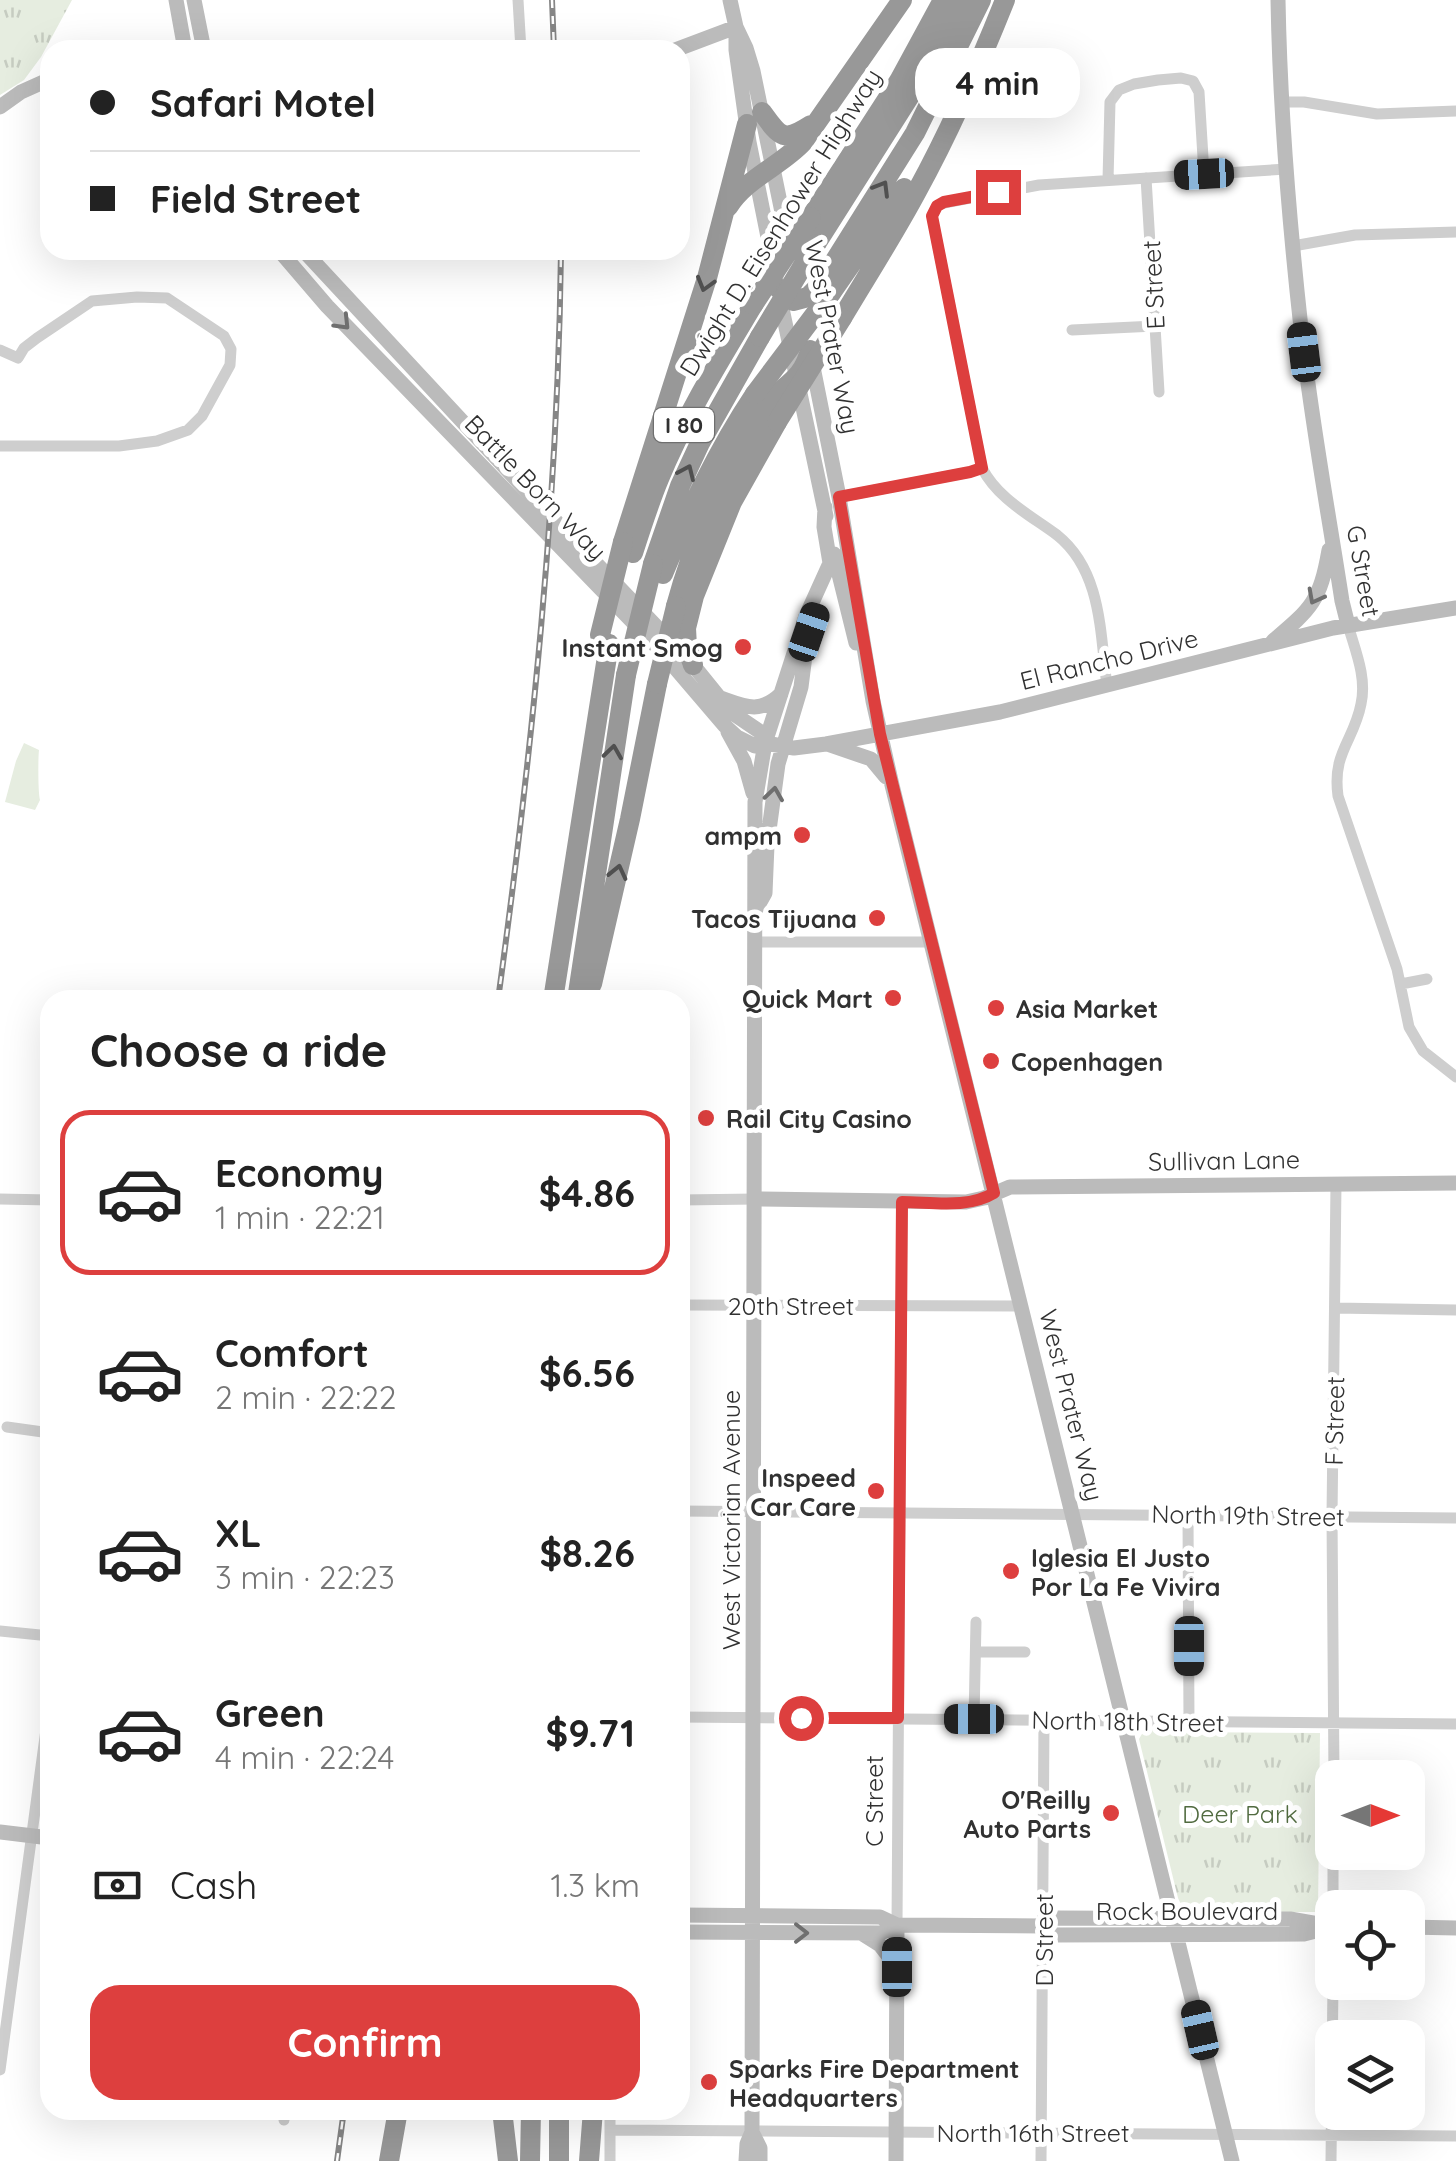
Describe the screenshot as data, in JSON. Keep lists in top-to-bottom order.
{
  "streets": {
    "highway": ["Dwight D. Eisenhower Highway", "I 80"],
    "main road": [
      "West Prater Way",
      "Battle Born Way",
      "G Street",
      "El Rancho Drive",
      "Sullivan Lane",
      "West Victorian Avenue",
      "C Street",
      "Rock Boulevard"
    ],
    "street": [
      "E Street",
      "20th Street",
      "F Street",
      "North 19th Street",
      "North 18th Street",
      "D Street",
      "North 16th Street"
    ]
  },
  "crossings": [
    ["West Prater Way", "El Rancho Drive"],
    ["West Prater Way", "Sullivan Lane"],
    ["West Prater Way", "20th Street"],
    ["West Prater Way", "North 19th Street"],
    ["West Prater Way", "West Victorian Avenue"],
    ["West Prater Way", "North 18th Street"],
    ["West Prater Way", "Rock Boulevard"],
    ["West Prater Way", "North 16th Street"],
    ["Battle Born Way", "El Rancho Drive"],
    ["Battle Born Way", "West Victorian Avenue"],
    ["G Street", "El Rancho Drive"],
    ["El Rancho Drive", "West Victorian Avenue"],
    ["Sullivan Lane", "F Street"],
    ["Sullivan Lane", "West Victorian Avenue"],
    ["Sullivan Lane", "C Street"],
    ["20th Street", "West Victorian Avenue"],
    ["20th Street", "C Street"],
    ["F Street", "North 19th Street"],
    ["F Street", "North 18th Street"],
    ["North 19th Street", "West Victorian Avenue"],
    ["North 19th Street", "C Street"],
    ["West Victorian Avenue", "North 18th Street"],
    ["West Victorian Avenue", "Rock Boulevard"],
    ["West Victorian Avenue", "North 16th Street"],
    ["North 18th Street", "C Street"],
    ["North 18th Street", "D Street"],
    ["C Street", "Rock Boulevard"],
    ["C Street", "North 16th Street"],
    ["Rock Boulevard", "D Street"],
    ["D Street", "North 16th Street"]
  ],
  "parks": ["Deer Park"],
  "places": [
    "Instant Smog",
    "ampm",
    "Tacos Tijuana",
    "Quick Mart",
    "Asia Market",
    "Copenhagen",
    "Rail City Casino",
    "Inspeed Car Care",
    "Iglesia El Justo Por La Fe Vivira",
    "O'Reilly Auto Parts",
    "Sparks Fire Department Headquarters"
  ],
  "north": "right",
  "page": {
    "banner": ["Safari Motel", "Field Street"],
    "bubble": "4 min",
    "heading": "Choose a ride",
    "list": [
      {
        "name": "Economy",
        "note": "1 min · 22:21",
        "value": "$4.86"
      },
      {
        "name": "Comfort",
        "note": "2 min · 22:22",
        "value": "$6.56"
      },
      {
        "name": "XL",
        "note": "3 min · 22:23",
        "value": "$8.26"
      },
      {
        "name": "Green",
        "note": "4 min · 22:24",
        "value": "$9.71"
      }
    ],
    "pay": ["Cash", "1.3 km"],
    "buttons": "Confirm"
  }
}
